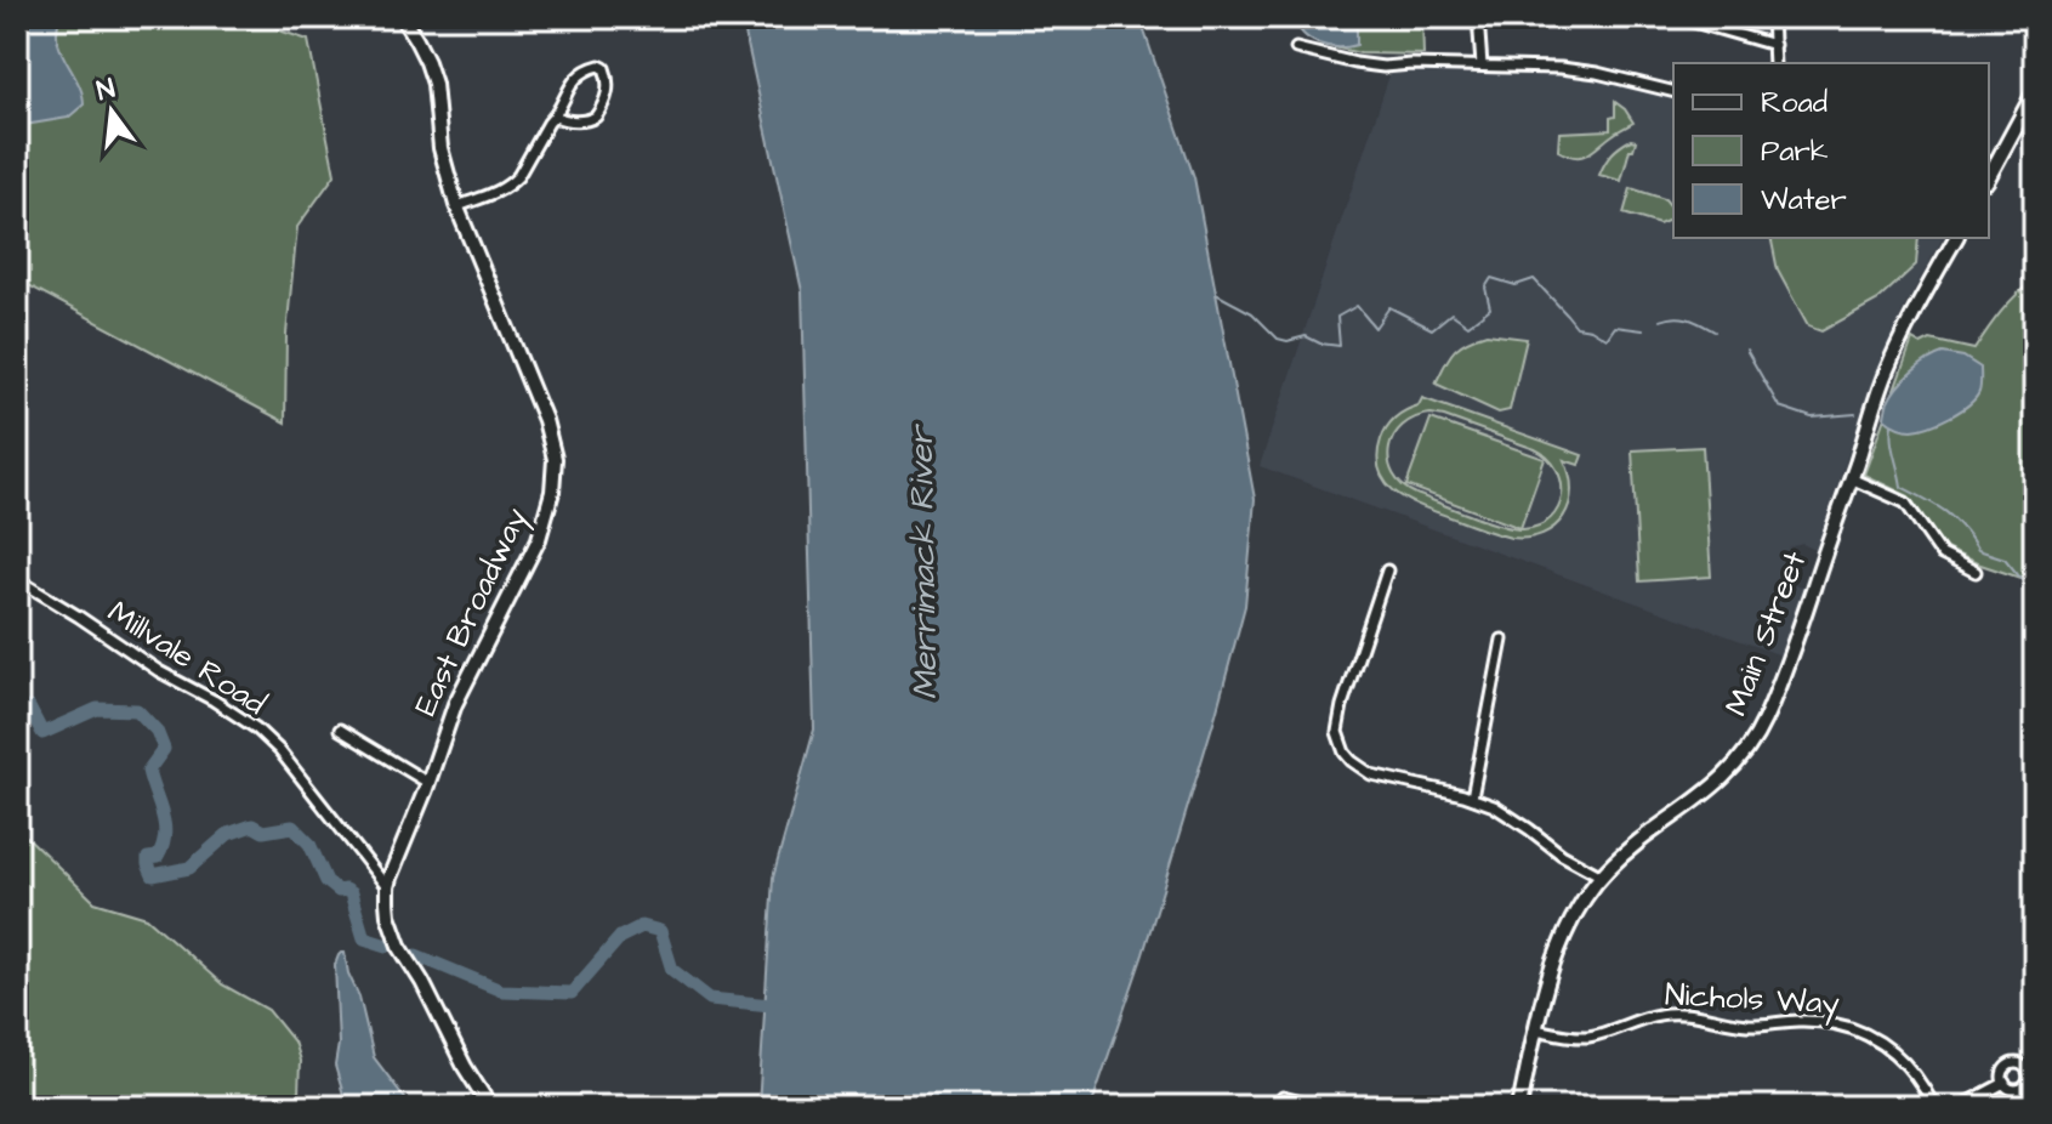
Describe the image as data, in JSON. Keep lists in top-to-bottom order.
{
  "streets": {
    "street": [
      "East Broadway",
      "Main Street",
      "Millvale Road",
      "Nichols Way"
    ]
  },
  "crossings": [
    ["East Broadway", "Millvale Road"],
    ["Main Street", "Nichols Way"]
  ],
  "water": ["Merrimack River"],
  "legend": ["Road", "Park", "Water"],
  "north": "top"
}
